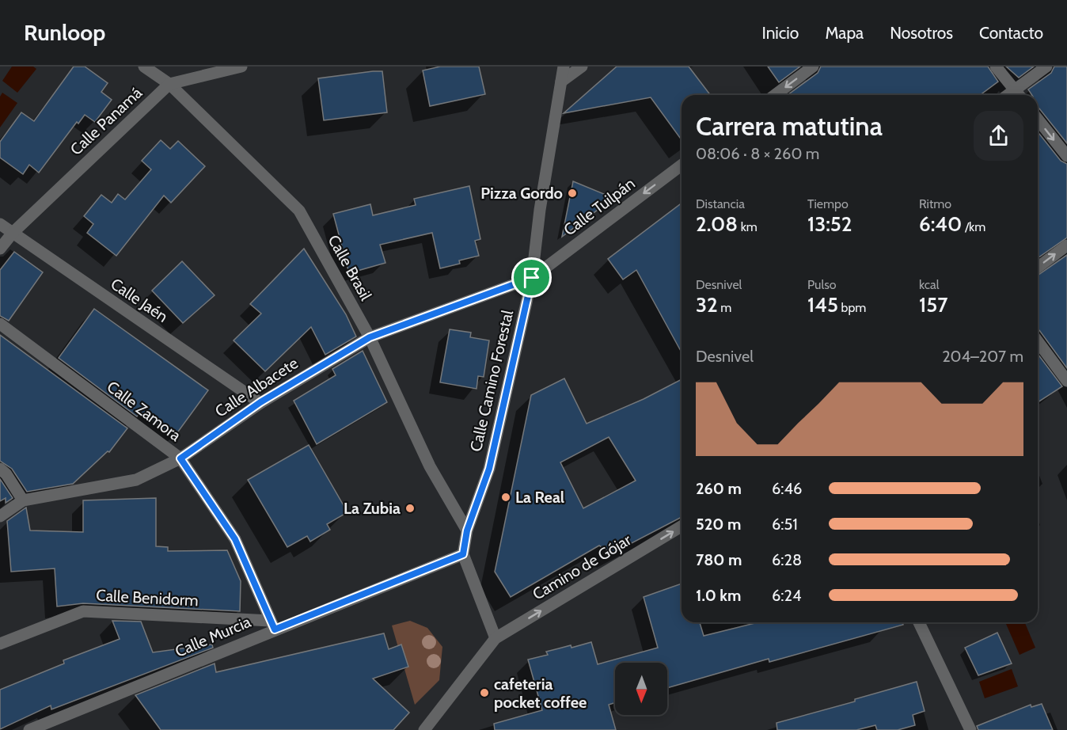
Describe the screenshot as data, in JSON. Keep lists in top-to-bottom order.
{
  "streets": {
    "street": [
      "Calle Panamá",
      "Calle Tuilpán",
      "Calle Brasil",
      "Calle Jaén",
      "Calle Camino Forestal",
      "Calle Albacete",
      "Calle Zamora",
      "Camino de Gójar",
      "Calle Benidorm",
      "Calle Murcia"
    ]
  },
  "crossings": [
    ["Calle Panamá", "Calle Brasil"],
    ["Calle Panamá", "Calle Jaén"],
    ["Calle Tuilpán", "Calle Camino Forestal"],
    ["Calle Tuilpán", "Calle Albacete"],
    ["Calle Brasil", "Calle Camino Forestal"],
    ["Calle Brasil", "Calle Albacete"],
    ["Calle Jaén", "Calle Albacete"],
    ["Calle Camino Forestal", "Calle Albacete"],
    ["Calle Camino Forestal", "Calle Murcia"],
    ["Calle Albacete", "Calle Zamora"],
    ["Calle Zamora", "Calle Benidorm"],
    ["Calle Zamora", "Calle Murcia"],
    ["Calle Benidorm", "Calle Murcia"]
  ],
  "one_way": ["Calle Tuilpán", "Camino de Gójar"],
  "places": [
    "Pizza Gordo",
    "La Real",
    "La Zubia",
    "cafeteria pocket coffee"
  ],
  "north": "bottom",
  "page": {
    "header": "Runloop",
    "nav": [
      "Inicio",
      "Mapa",
      "Nosotros",
      "Contacto"
    ],
    "heading": ["Carrera matutina", "08:06 · 8 × 260 m"],
    "stats": [
      ["Distancia", "2.08 km"],
      ["Tiempo", "13:52"],
      ["Ritmo", "6:40 /km"],
      ["Desnivel", "32 m"],
      ["Pulso", "145 bpm"],
      ["kcal", "157"]
    ],
    "chart": ["Desnivel", "204–207 m"],
    "list": [
      {
        "name": "260 m",
        "note": "6:46"
      },
      {
        "name": "520 m",
        "note": "6:51"
      },
      {
        "name": "780 m",
        "note": "6:28"
      },
      {
        "name": "1.0 km",
        "note": "6:24"
      }
    ]
  }
}
